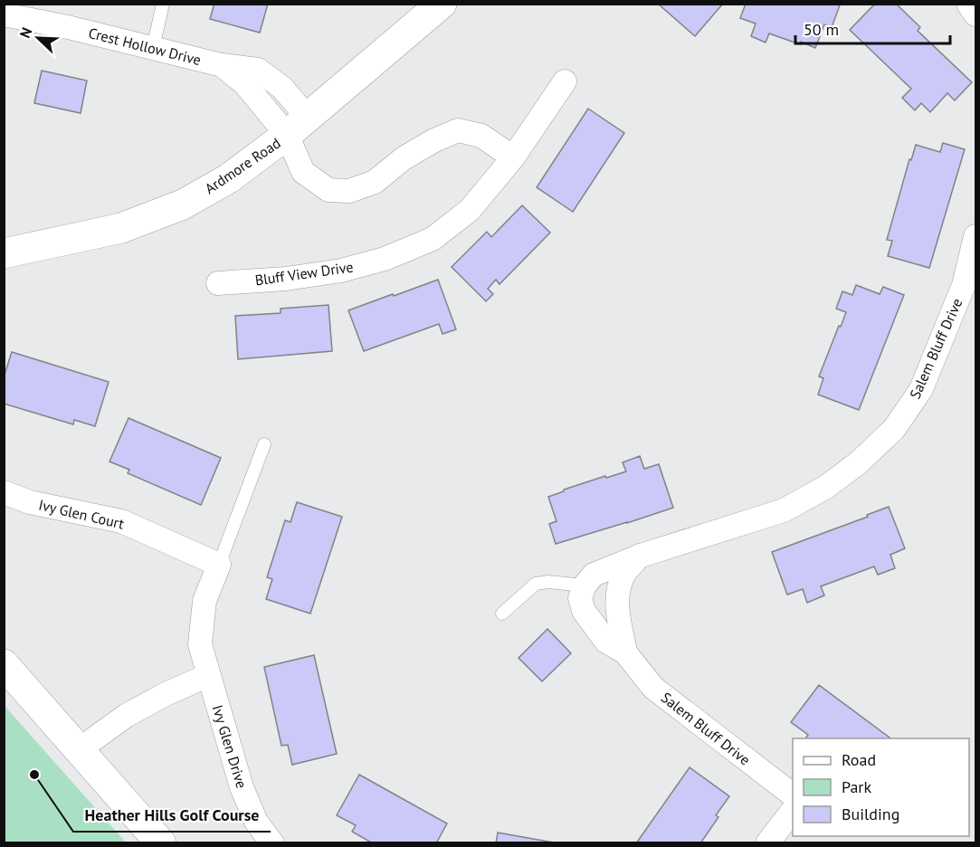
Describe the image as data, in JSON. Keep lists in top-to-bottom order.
{
  "streets": {
    "street": [
      "Crest Hollow Drive",
      "Ardmore Road",
      "Bluff View Drive",
      "Salem Bluff Drive",
      "Ivy Glen Court",
      "Ivy Glen Drive"
    ]
  },
  "crossings": [
    ["Crest Hollow Drive", "Ardmore Road"],
    ["Ivy Glen Court", "Ivy Glen Drive"]
  ],
  "places": ["Heather Hills Golf Course"],
  "legend": ["Road", "Park", "Building"],
  "scale_bar": "50 m",
  "north": "top left"
}
